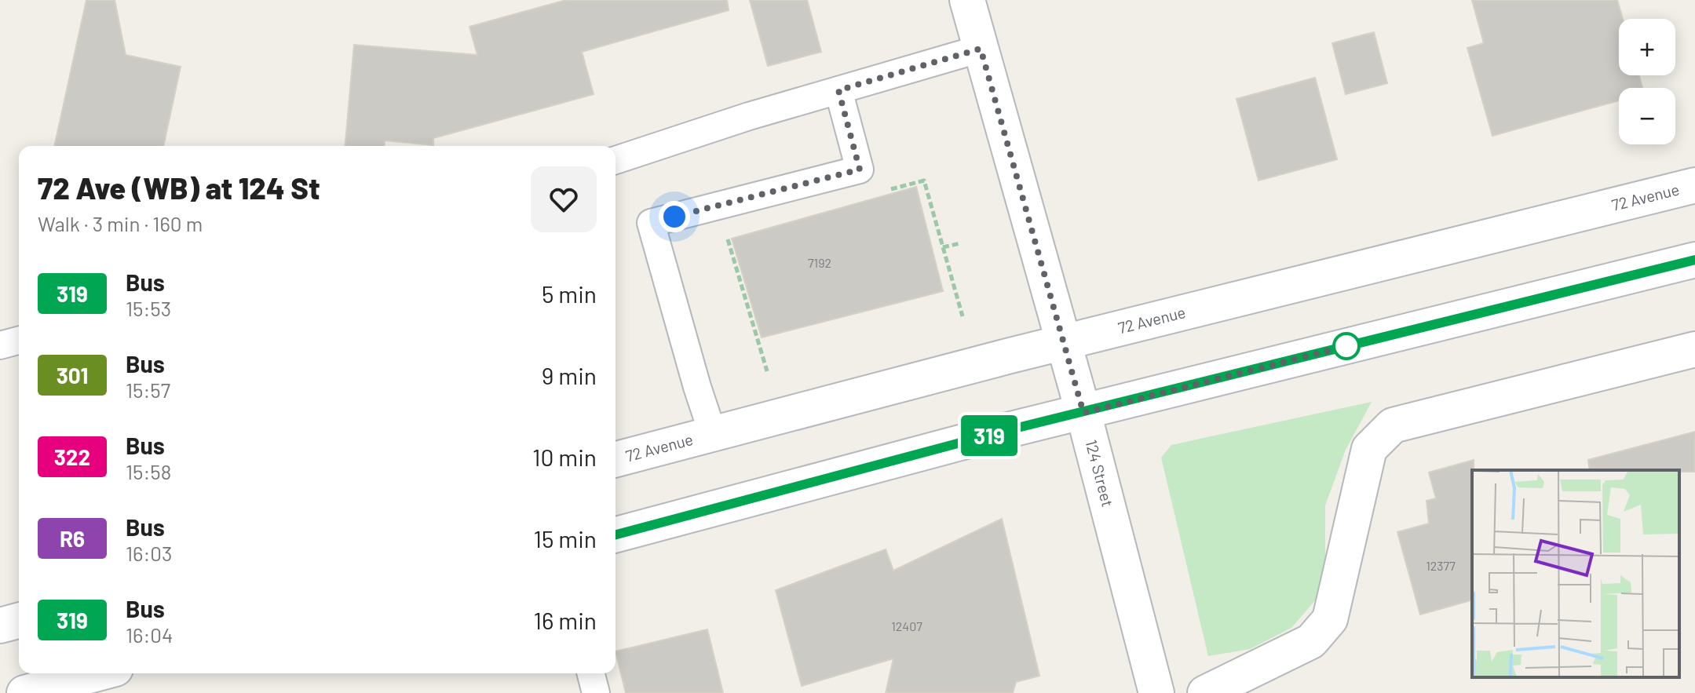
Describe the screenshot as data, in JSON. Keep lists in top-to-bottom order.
{
  "streets": {
    "main road": ["72 Avenue", "124 Street"]
  },
  "crossings": [
    ["72 Avenue", "124 Street"]
  ],
  "lines": ["bus line 319"],
  "house_numbers": ["7192", "12377", "12407"],
  "page": {
    "on_map": "319",
    "map_buttons": ["+", "−"],
    "heading": ["72 Ave (WB) at 124 St", "Walk · 3 min · 160 m"],
    "list": [
      {
        "mark": "319",
        "name": "Bus",
        "note": "15:53",
        "value": "5 min"
      },
      {
        "mark": "301",
        "name": "Bus",
        "note": "15:57",
        "value": "9 min"
      },
      {
        "mark": "322",
        "name": "Bus",
        "note": "15:58",
        "value": "10 min"
      },
      {
        "mark": "R6",
        "name": "Bus",
        "note": "16:03",
        "value": "15 min"
      },
      {
        "mark": "319",
        "name": "Bus",
        "note": "16:04",
        "value": "16 min"
      }
    ]
  }
}
